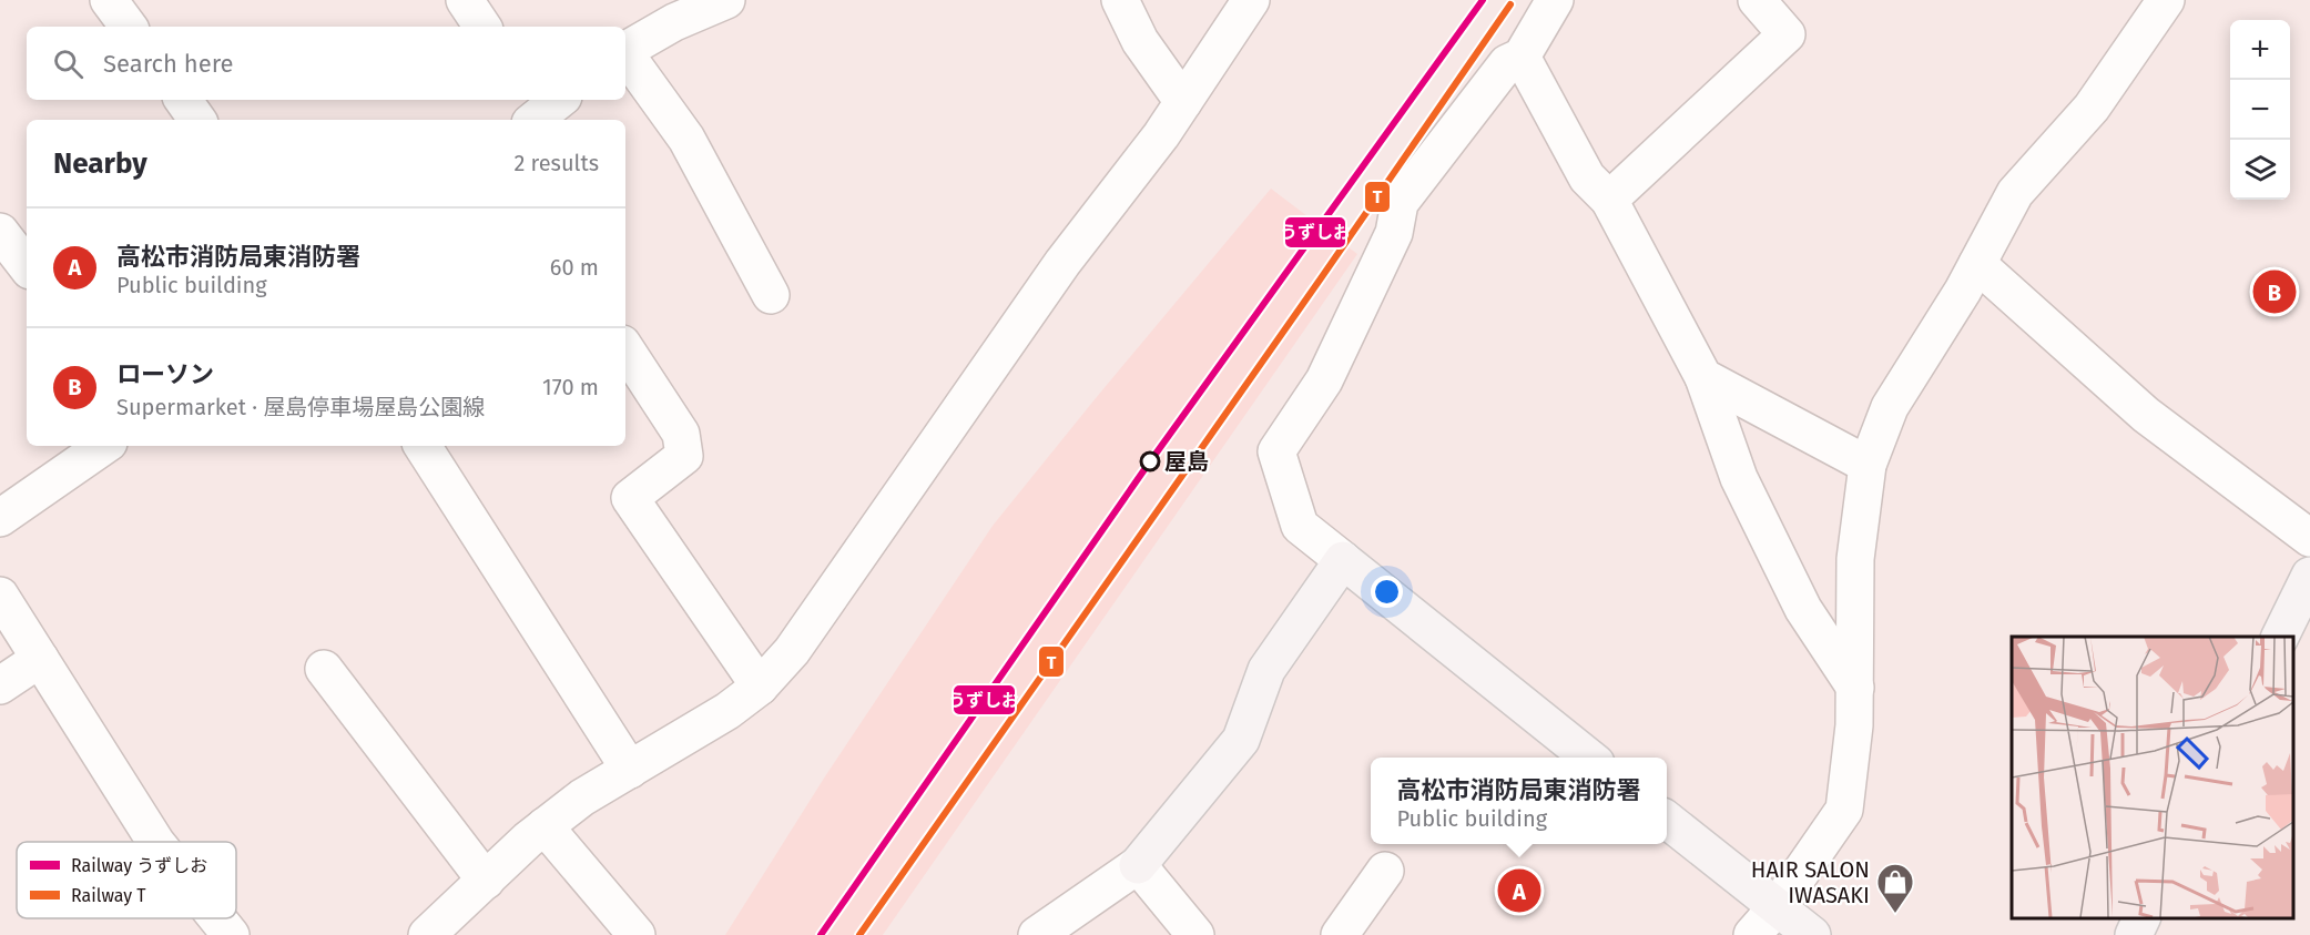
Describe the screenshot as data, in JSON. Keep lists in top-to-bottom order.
{
  "places": {
    "other": ["屋島"],
    "shop": ["HAIR SALON IWASAKI"]
  },
  "lines": ["rail line うずしお", "rail line T"],
  "legend": ["Railway うずしお", "Railway T"],
  "page": {
    "map_buttons": ["+", "−"],
    "search": "Search here",
    "heading": ["Nearby", "2 results"],
    "list": [
      {
        "mark": "A",
        "name": "高松市消防局東消防署",
        "note": "Public building",
        "value": "60 m"
      },
      {
        "mark": "B",
        "name": "ローソン",
        "note": "Supermarket · 屋島停車場屋島公園線",
        "value": "170 m"
      }
    ],
    "pins": ["B", "A"],
    "popup": ["高松市消防局東消防署", "Public building"]
  }
}
